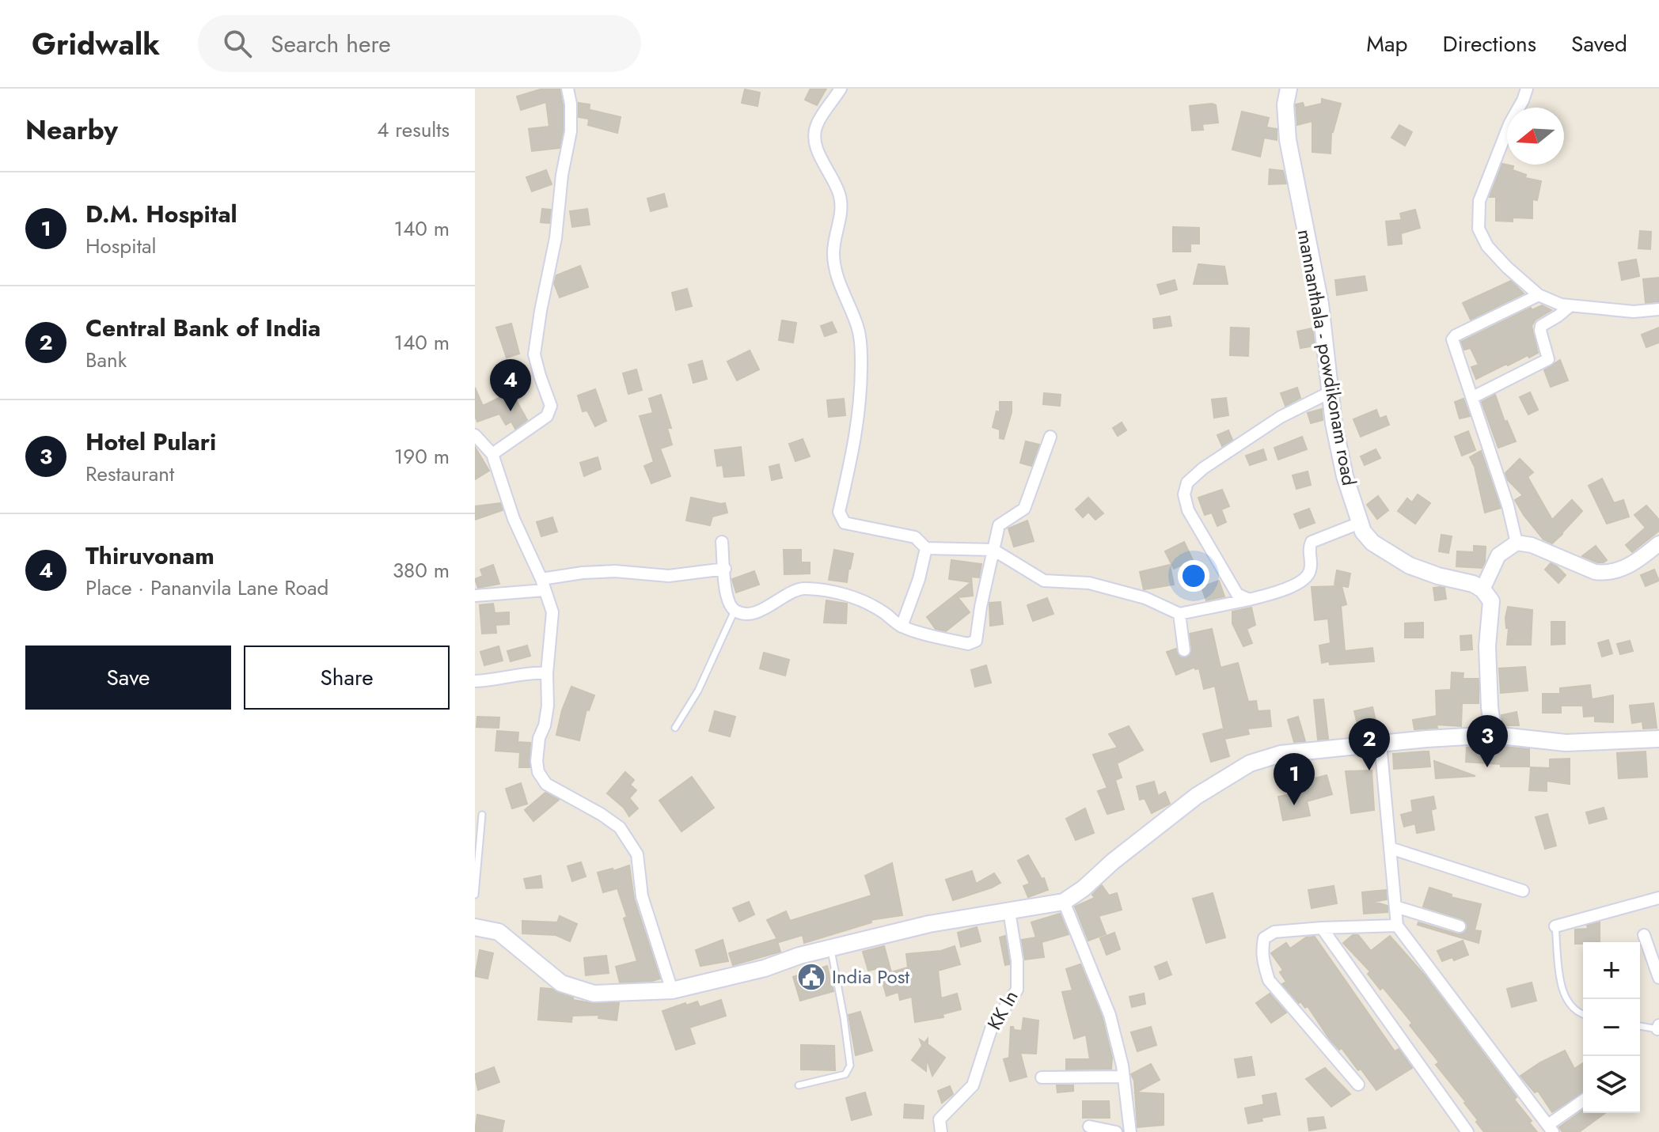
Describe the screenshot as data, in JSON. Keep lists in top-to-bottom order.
{
  "streets": {
    "main road": ["mannanthala - powdikonam road"],
    "street": ["KK ln"]
  },
  "places": {
    "public building": ["India Post"]
  },
  "north": "left",
  "page": {
    "header": "Gridwalk",
    "search": "Search here",
    "nav": ["Map", "Directions", "Saved"],
    "heading": ["Nearby", "4 results"],
    "list": [
      {
        "mark": "1",
        "name": "D.M. Hospital",
        "note": "Hospital",
        "value": "140 m"
      },
      {
        "mark": "2",
        "name": "Central Bank of India",
        "note": "Bank",
        "value": "140 m"
      },
      {
        "mark": "3",
        "name": "Hotel Pulari",
        "note": "Restaurant",
        "value": "190 m"
      },
      {
        "mark": "4",
        "name": "Thiruvonam",
        "note": "Place · Pananvila Lane Road",
        "value": "380 m"
      }
    ],
    "pins": [
      "4",
      "3",
      "2",
      "1"
    ],
    "buttons": ["Save", "Share"],
    "map_buttons": ["+", "−"]
  }
}
